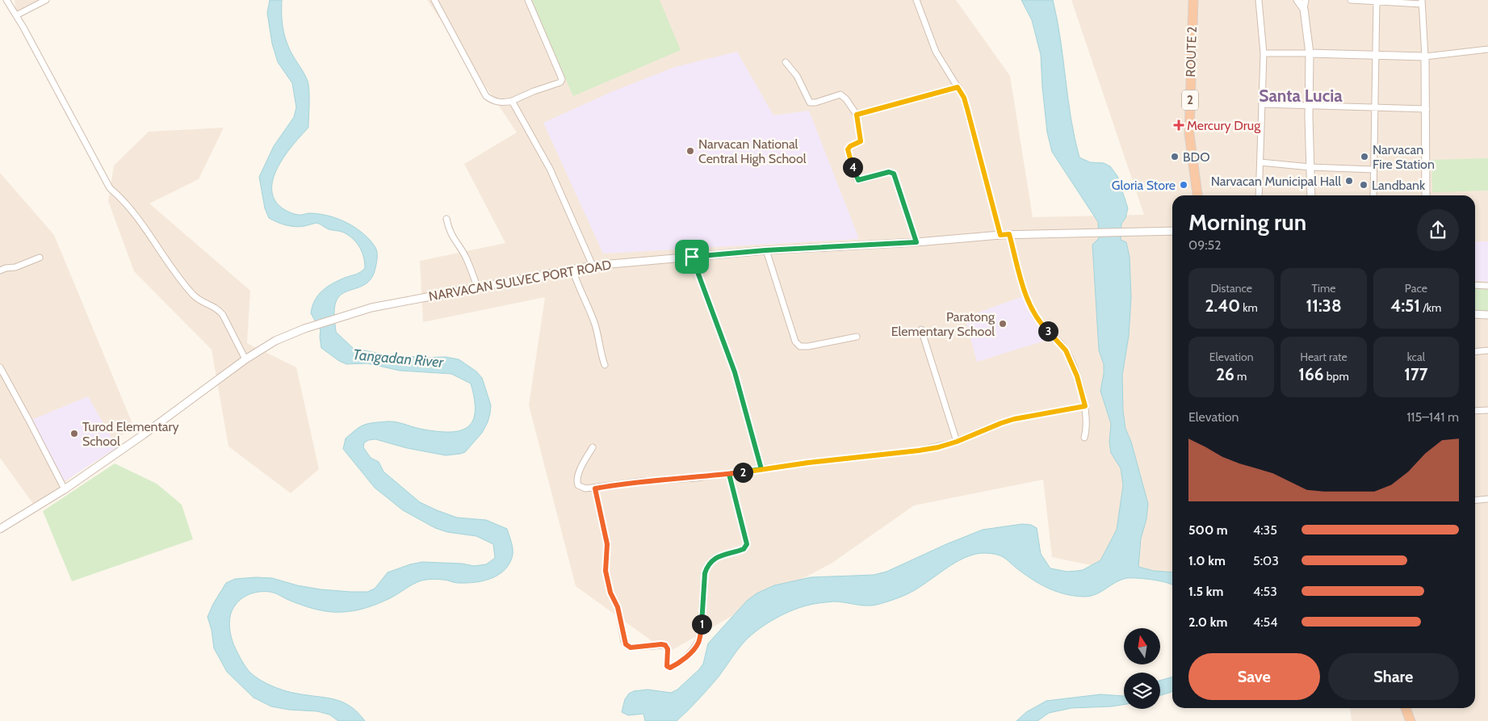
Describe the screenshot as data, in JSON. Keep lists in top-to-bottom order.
{
  "streets": {
    "highway": ["ROUTE 2", "2"],
    "street": ["NARVACAN SULVEC PORT ROAD"]
  },
  "districts": ["Santa Lucia"],
  "water": ["Tangadan River"],
  "places": {
    "health": ["Mercury Drug"],
    "other": [
      "Narvacan National Central High School",
      "BDO",
      "Narvacan Fire Station",
      "Narvacan Municipal Hall",
      "Gloria Store",
      "Landbank",
      "Paratong Elementary School",
      "Turod Elementary School"
    ]
  },
  "north": "top",
  "page": {
    "pins": [
      "4",
      "3",
      "2",
      "1"
    ],
    "heading": ["Morning run", "09:52"],
    "stats": [
      ["Distance", "2.40 km"],
      ["Time", "11:38"],
      ["Pace", "4:51 /km"],
      ["Elevation", "26 m"],
      ["Heart rate", "166 bpm"],
      ["kcal", "177"]
    ],
    "chart": ["Elevation", "115–141 m"],
    "list": [
      {
        "name": "500 m",
        "note": "4:35"
      },
      {
        "name": "1.0 km",
        "note": "5:03"
      },
      {
        "name": "1.5 km",
        "note": "4:53"
      },
      {
        "name": "2.0 km",
        "note": "4:54"
      }
    ],
    "buttons": ["Save", "Share"]
  }
}
